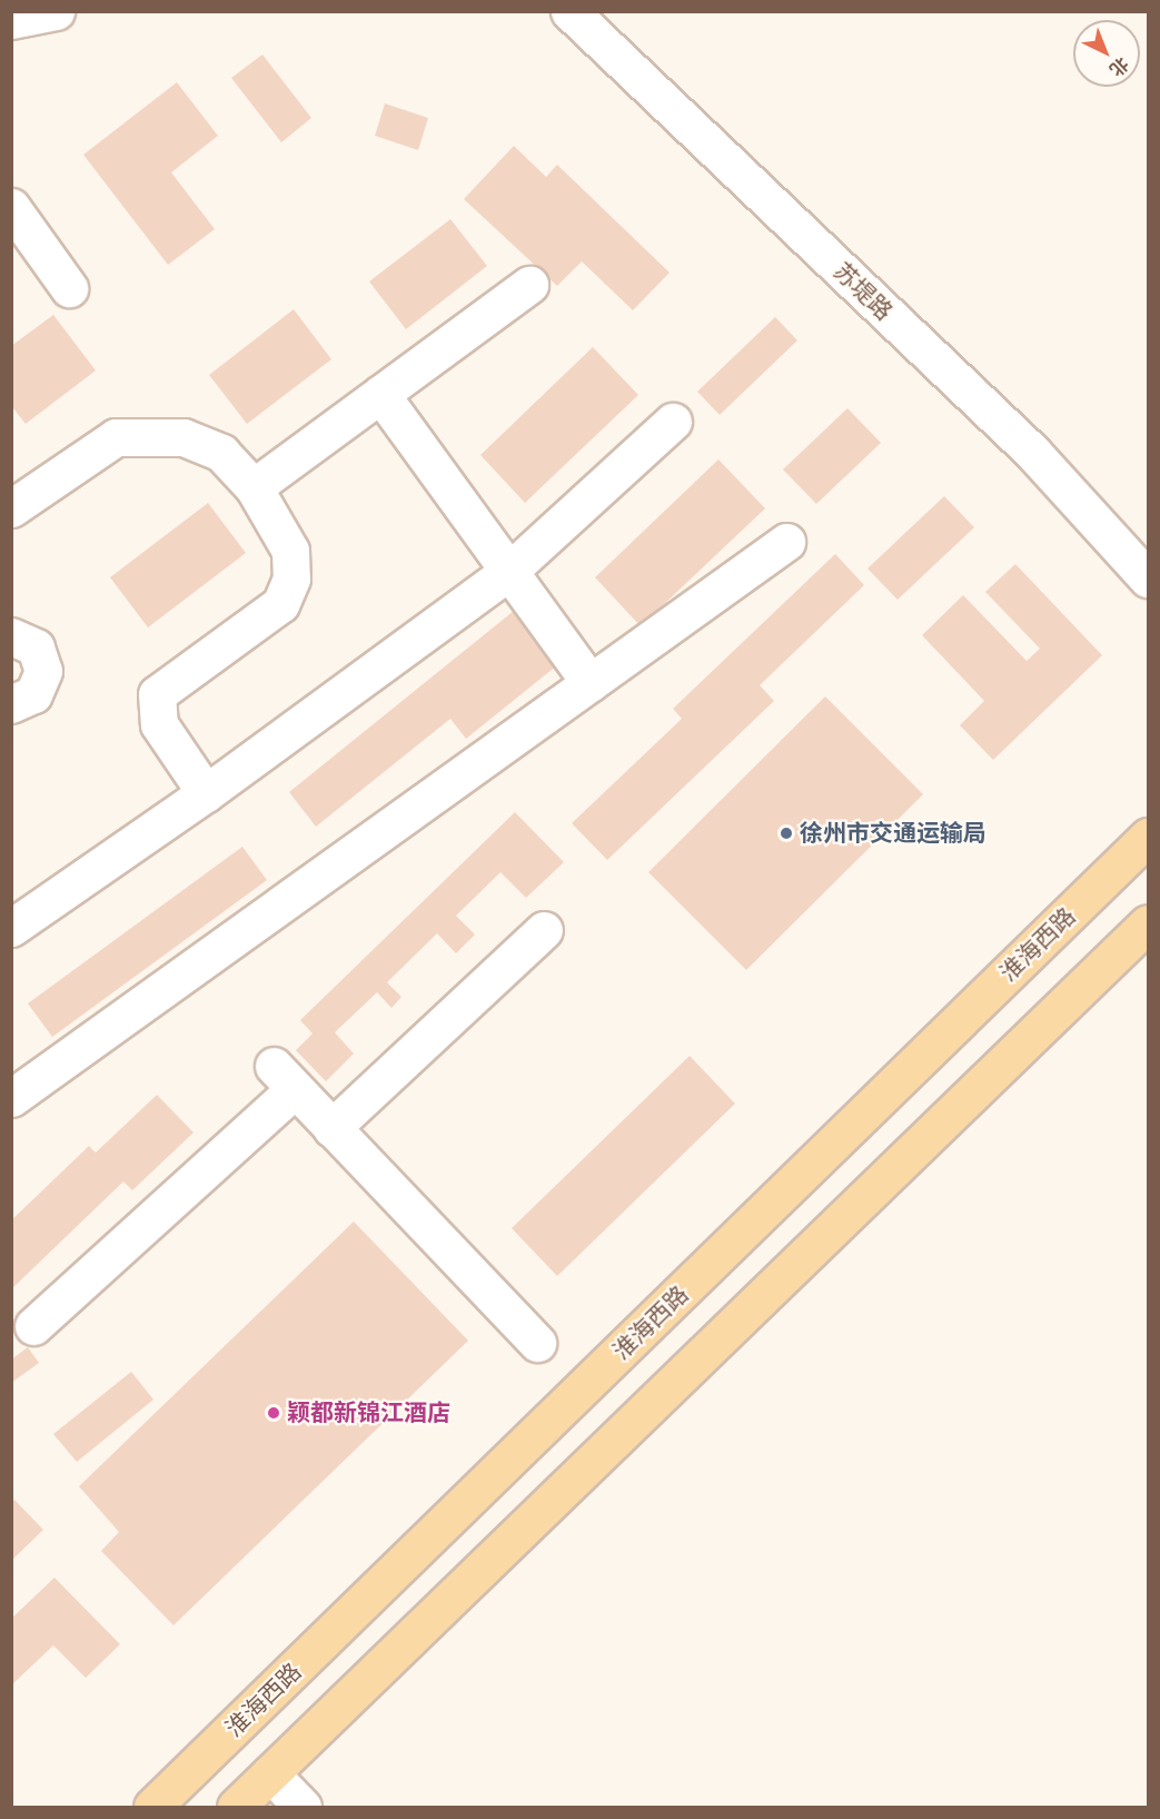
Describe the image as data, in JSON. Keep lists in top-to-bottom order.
{
  "streets": {
    "main road": ["淮海西路"],
    "street": ["苏堤路"]
  },
  "places": ["徐州市交通运输局", "颖都新锦江酒店"],
  "north": "bottom right"
}
